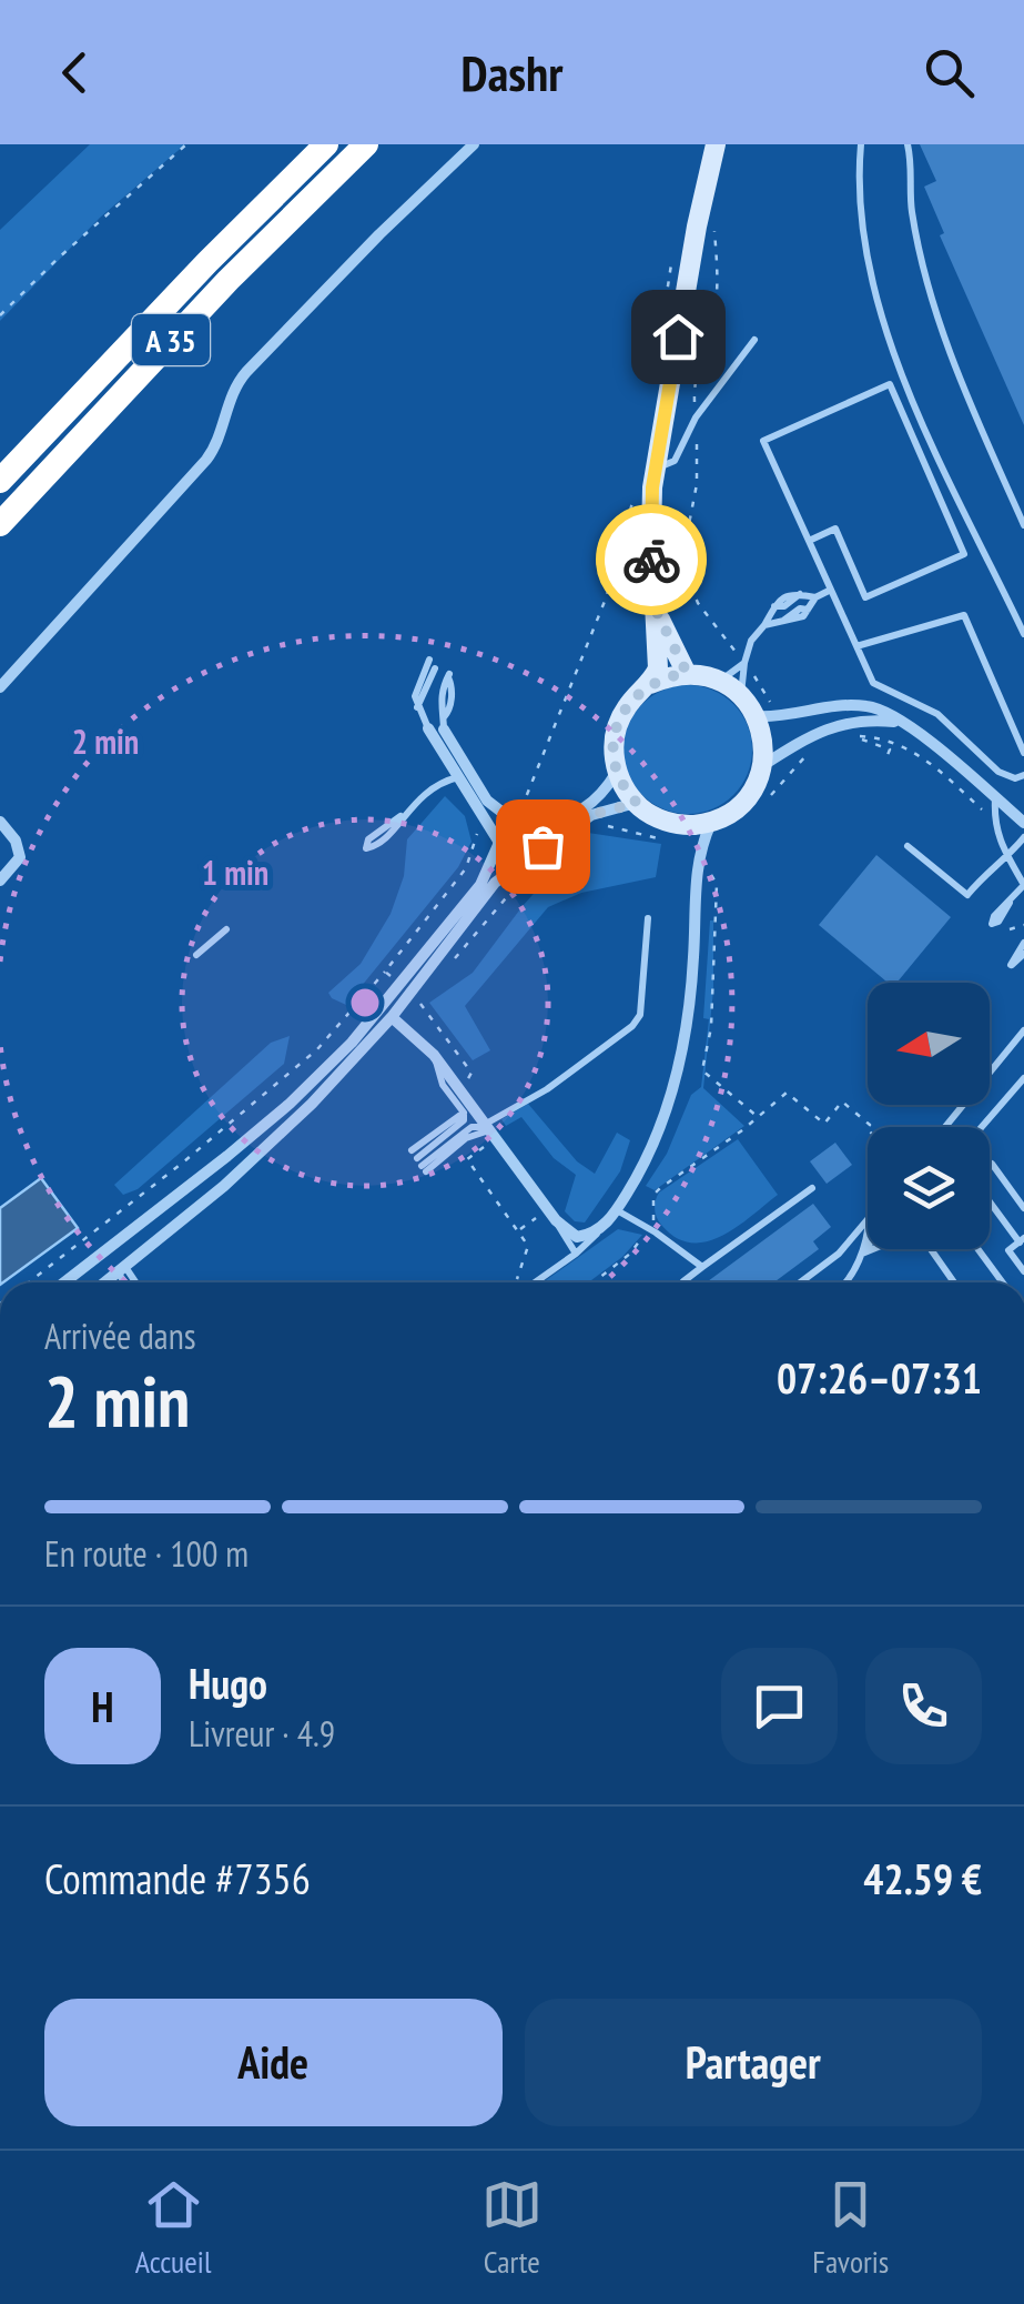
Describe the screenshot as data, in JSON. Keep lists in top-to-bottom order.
{
  "streets": {
    "highway": ["A 35"]
  },
  "north": "left",
  "page": {
    "header": "Dashr",
    "heading": ["2 min", "Arrivée dans", "07:26–07:31"],
    "panel": [
      "Hugo",
      "Livreur · 4.9",
      "Commande #7356",
      "42.59 €"
    ],
    "bar": "En route · 100 m",
    "round": "H",
    "buttons": ["Aide", "Partager"],
    "tabs": ["Accueil", "Carte", "Favoris"]
  },
  "rings": ["2 min", "1 min"]
}
